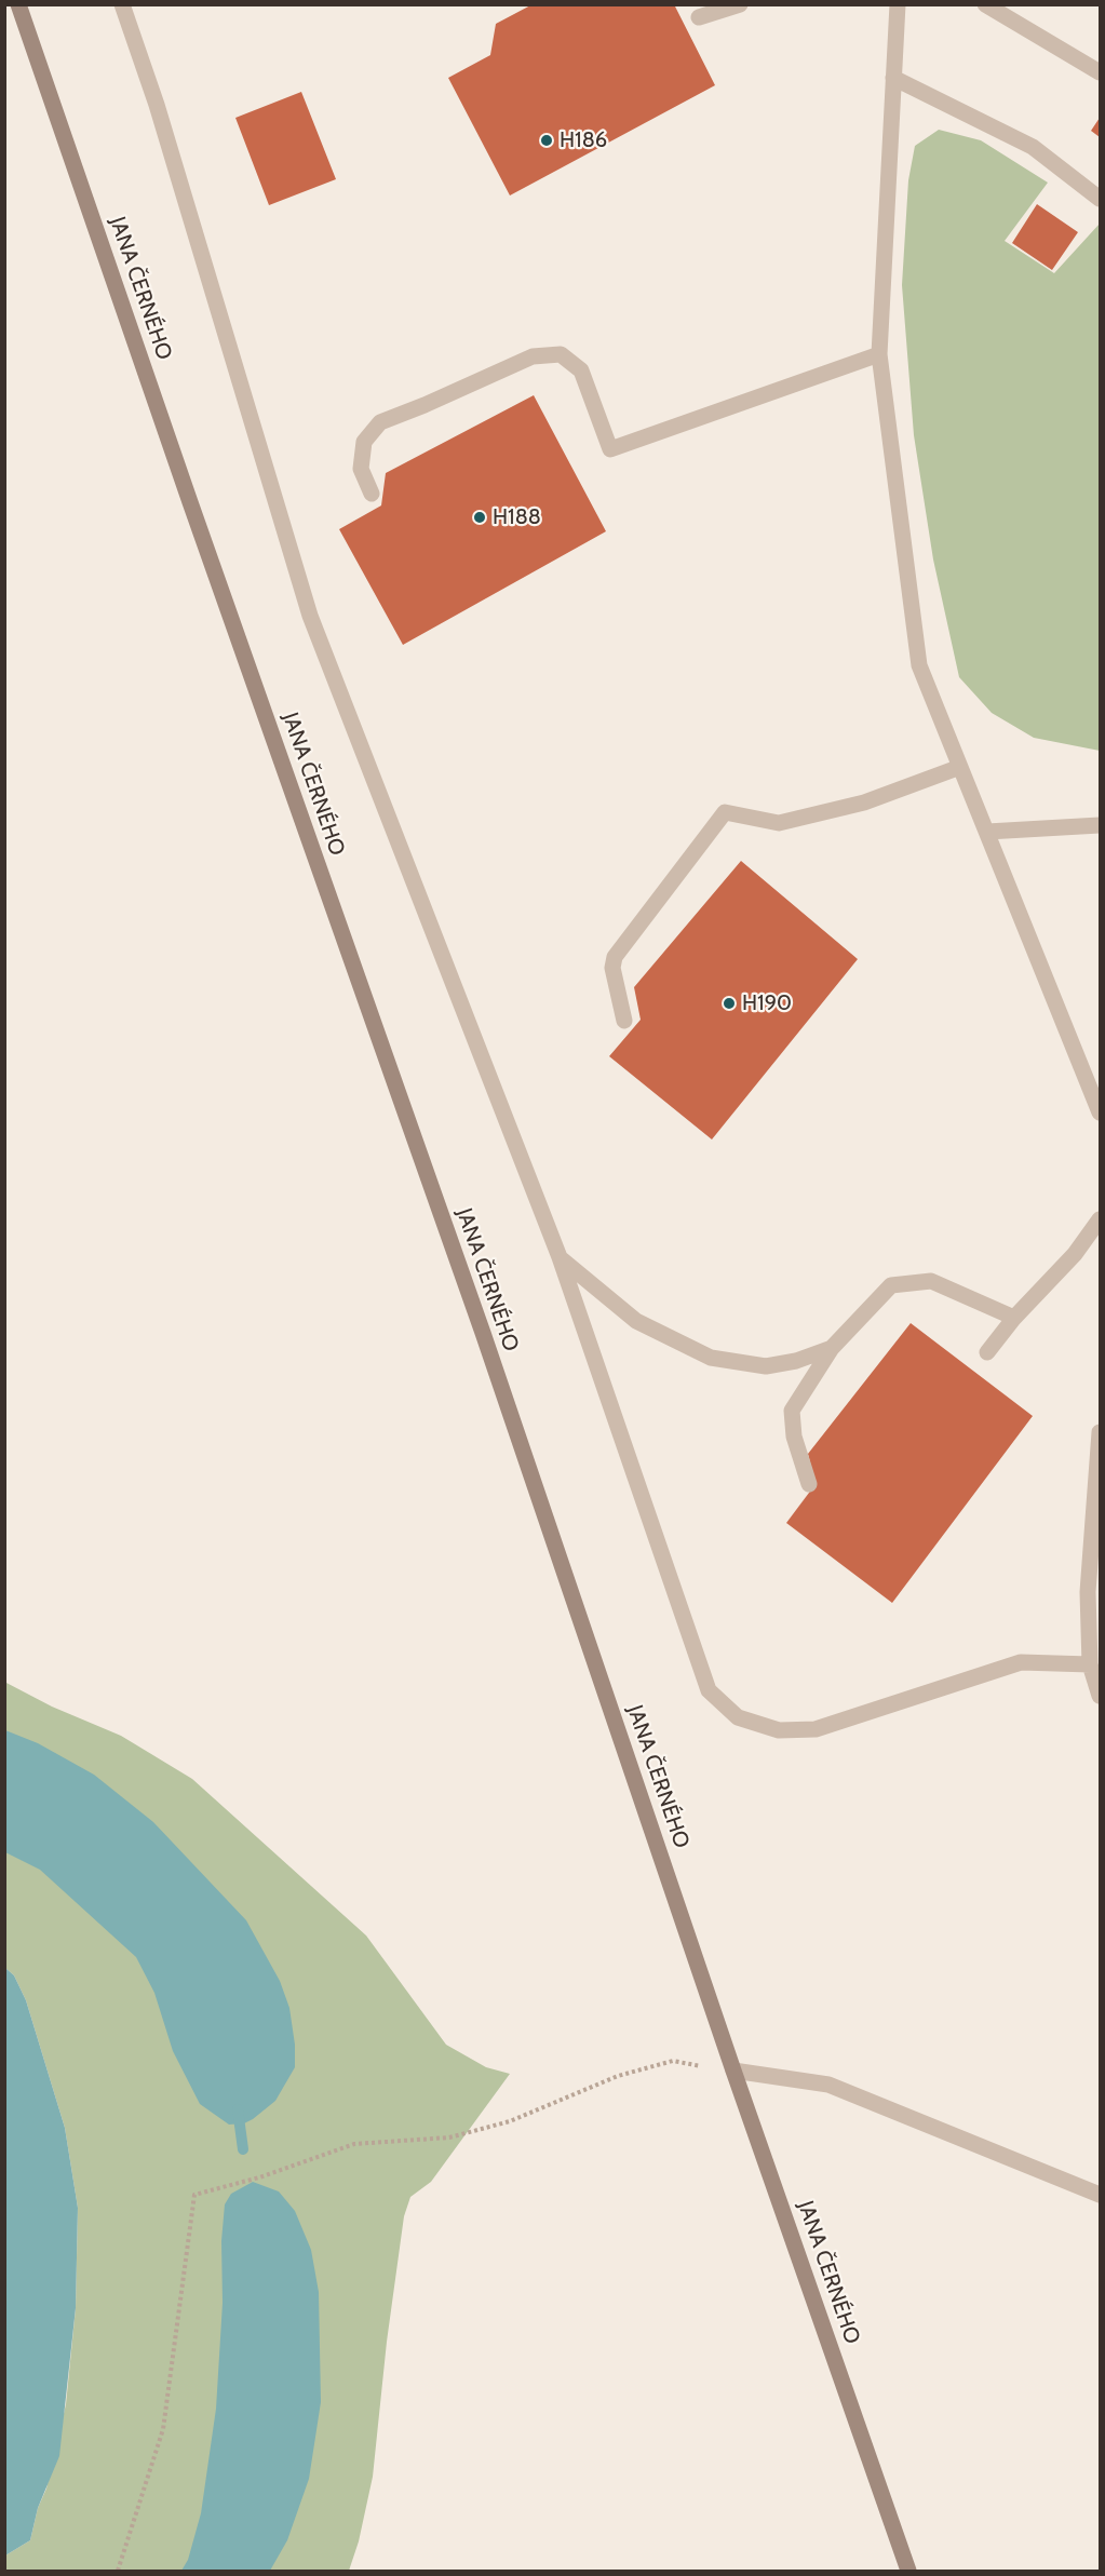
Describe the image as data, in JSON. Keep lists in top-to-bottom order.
{
  "streets": {
    "street": ["JANA ČERNÉHO"]
  },
  "places": ["H186", "H188", "H190"]
}
